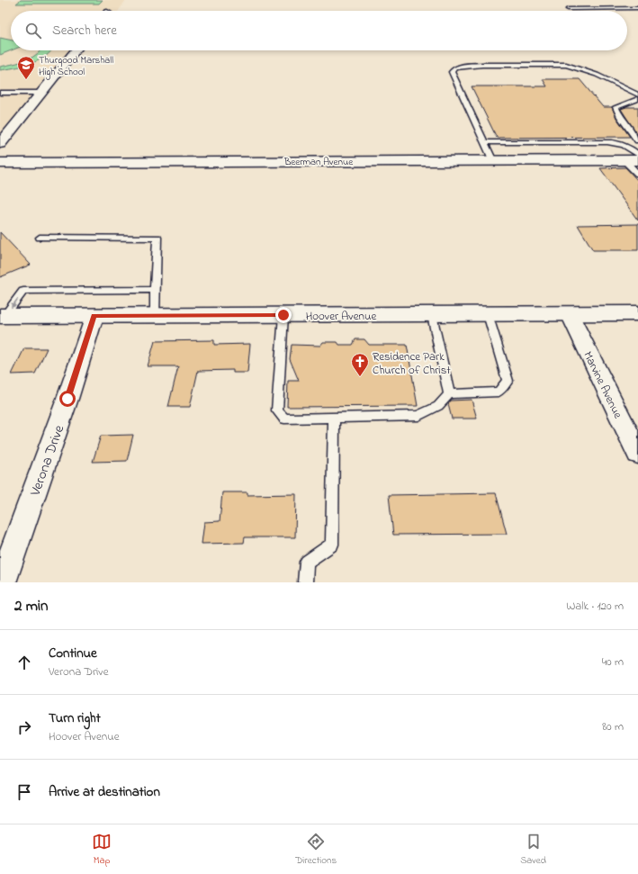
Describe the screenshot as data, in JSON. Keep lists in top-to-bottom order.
{
  "streets": {
    "street": [
      "Beerman Avenue",
      "Hoover Avenue",
      "Marvine Avenue",
      "Verona Drive"
    ]
  },
  "crossings": [
    ["Hoover Avenue", "Marvine Avenue"],
    ["Hoover Avenue", "Verona Drive"]
  ],
  "places": {
    "school or university": ["Thurgood Marshall High School"],
    "church": ["Residence Park Church of Christ"]
  },
  "page": {
    "search": "Search here",
    "heading": ["2 min", "Walk · 120 m"],
    "list": [
      ["Continue", "Verona Drive", "40 m"],
      ["Turn right", "Hoover Avenue", "80 m"],
      "Arrive at destination"
    ],
    "nav": ["Map", "Directions", "Saved"]
  }
}
